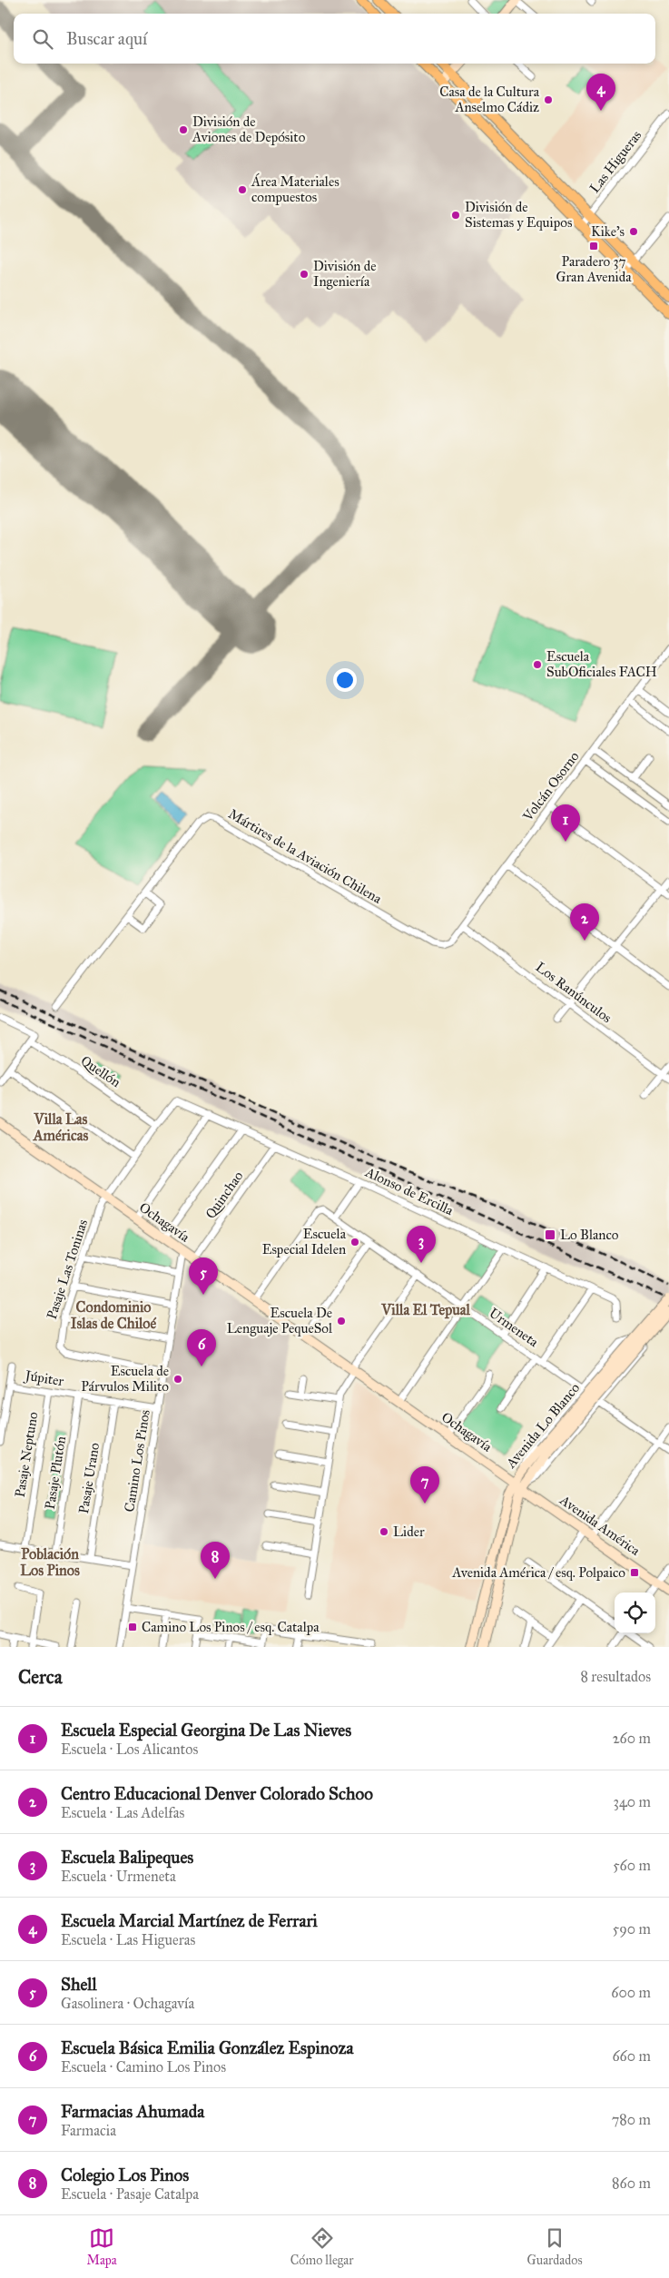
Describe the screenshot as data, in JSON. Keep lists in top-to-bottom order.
{
  "streets": {
    "main road": ["Ochagavía", "Avenida Lo Blanco", "Avenida América"],
    "street": [
      "Las Higueras",
      "Volcán Osorno",
      "Mártires de la Aviación Chilena",
      "Los Ranúnculos",
      "Quellón",
      "Alonso de Ercilla",
      "Quinchao",
      "Pasaje Las Toninas",
      "Urmeneta",
      "Júpiter",
      "Pasaje Neptuno",
      "Camino Los Pinos",
      "Pasaje Plutón",
      "Pasaje Urano"
    ]
  },
  "crossings": [
    ["Volcán Osorno", "Mártires de la Aviación Chilena"],
    ["Volcán Osorno", "Los Ranúnculos"],
    ["Quellón", "Alonso de Ercilla"],
    ["Alonso de Ercilla", "Quinchao"],
    ["Quinchao", "Ochagavía"],
    ["Ochagavía", "Pasaje Las Toninas"],
    ["Ochagavía", "Urmeneta"],
    ["Ochagavía", "Avenida Lo Blanco"],
    ["Ochagavía", "Camino Los Pinos"],
    ["Ochagavía", "Avenida América"],
    ["Pasaje Las Toninas", "Camino Los Pinos"],
    ["Júpiter", "Pasaje Neptuno"],
    ["Júpiter", "Camino Los Pinos"],
    ["Júpiter", "Pasaje Plutón"],
    ["Júpiter", "Pasaje Urano"],
    ["Avenida Lo Blanco", "Avenida América"]
  ],
  "districts": [
    "Villa Las Américas",
    "Condominio Islas de Chiloé",
    "Villa El Tepual",
    "Población Los Pinos"
  ],
  "places": {
    "other": [
      "Casa de la Cultura Anselmo Cádiz",
      "División de Aviones de Depósito",
      "Área Materiales compuestos",
      "División de Sistemas y Equipos",
      "Kike's",
      "División de Ingeniería",
      "Escuela SubOficiales FACH",
      "Escuela Especial Idelen",
      "Escuela De Lenguaje PequeSol",
      "Escuela de Párvulos Milito",
      "Lider"
    ],
    "transit": [
      "Paradero 37 Gran Avenida",
      "Lo Blanco",
      "Avenida América / esq. Polpaico",
      "Camino Los Pinos / esq. Catalpa"
    ]
  },
  "page": {
    "search": "Buscar aquí",
    "pins": [
      "4",
      "1",
      "2",
      "3",
      "5",
      "6",
      "7",
      "8"
    ],
    "heading": ["Cerca", "8 resultados"],
    "list": [
      {
        "mark": "1",
        "name": "Escuela Especial Georgina De Las Nieves",
        "note": "Escuela · Los Alicantos",
        "value": "260 m"
      },
      {
        "mark": "2",
        "name": "Centro Educacional Denver Colorado Schoo",
        "note": "Escuela · Las Adelfas",
        "value": "340 m"
      },
      {
        "mark": "3",
        "name": "Escuela Balipeques",
        "note": "Escuela · Urmeneta",
        "value": "560 m"
      },
      {
        "mark": "4",
        "name": "Escuela Marcial Martínez de Ferrari",
        "note": "Escuela · Las Higueras",
        "value": "590 m"
      },
      {
        "mark": "5",
        "name": "Shell",
        "note": "Gasolinera · Ochagavía",
        "value": "600 m"
      },
      {
        "mark": "6",
        "name": "Escuela Básica Emilia González Espinoza",
        "note": "Escuela · Camino Los Pinos",
        "value": "660 m"
      },
      {
        "mark": "7",
        "name": "Farmacias Ahumada",
        "note": "Farmacia",
        "value": "780 m"
      },
      {
        "mark": "8",
        "name": "Colegio Los Pinos",
        "note": "Escuela · Pasaje Catalpa",
        "value": "860 m"
      }
    ],
    "nav": ["Mapa", "Cómo llegar", "Guardados"]
  }
}
